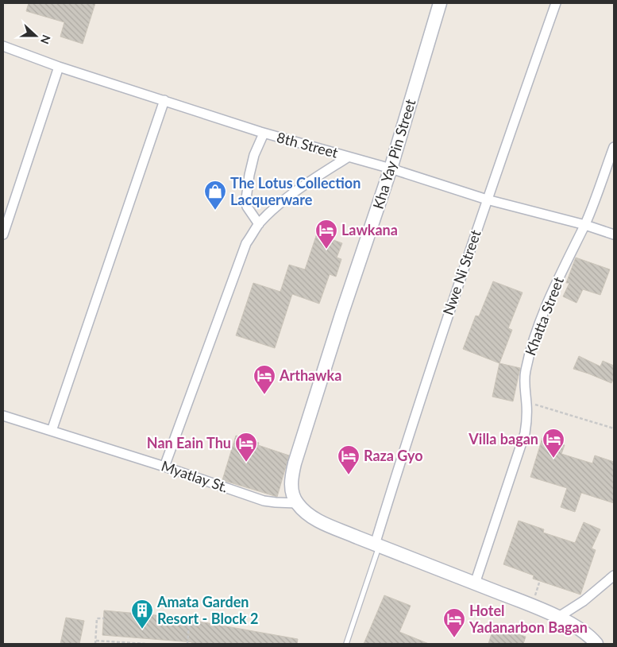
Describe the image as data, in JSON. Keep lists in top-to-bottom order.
{
  "streets": {
    "street": [
      "8th Street",
      "Kha Yay Pin Street",
      "Nwe Ni Street",
      "Khatta Street",
      "Myatlay St."
    ]
  },
  "crossings": [
    ["8th Street", "Kha Yay Pin Street"],
    ["8th Street", "Nwe Ni Street"],
    ["8th Street", "Khatta Street"],
    ["Kha Yay Pin Street", "Myatlay St."]
  ],
  "places": {
    "shop": ["The Lotus Collection Lacquerware"],
    "hotel": [
      "Lawkana",
      "Arthawka",
      "Villa bagan",
      "Nan Eain Thu",
      "Raza Gyo",
      "Hotel Yadanarbon Bagan"
    ],
    "building": ["Amata Garden Resort - Block 2"]
  },
  "north": "right"
}
